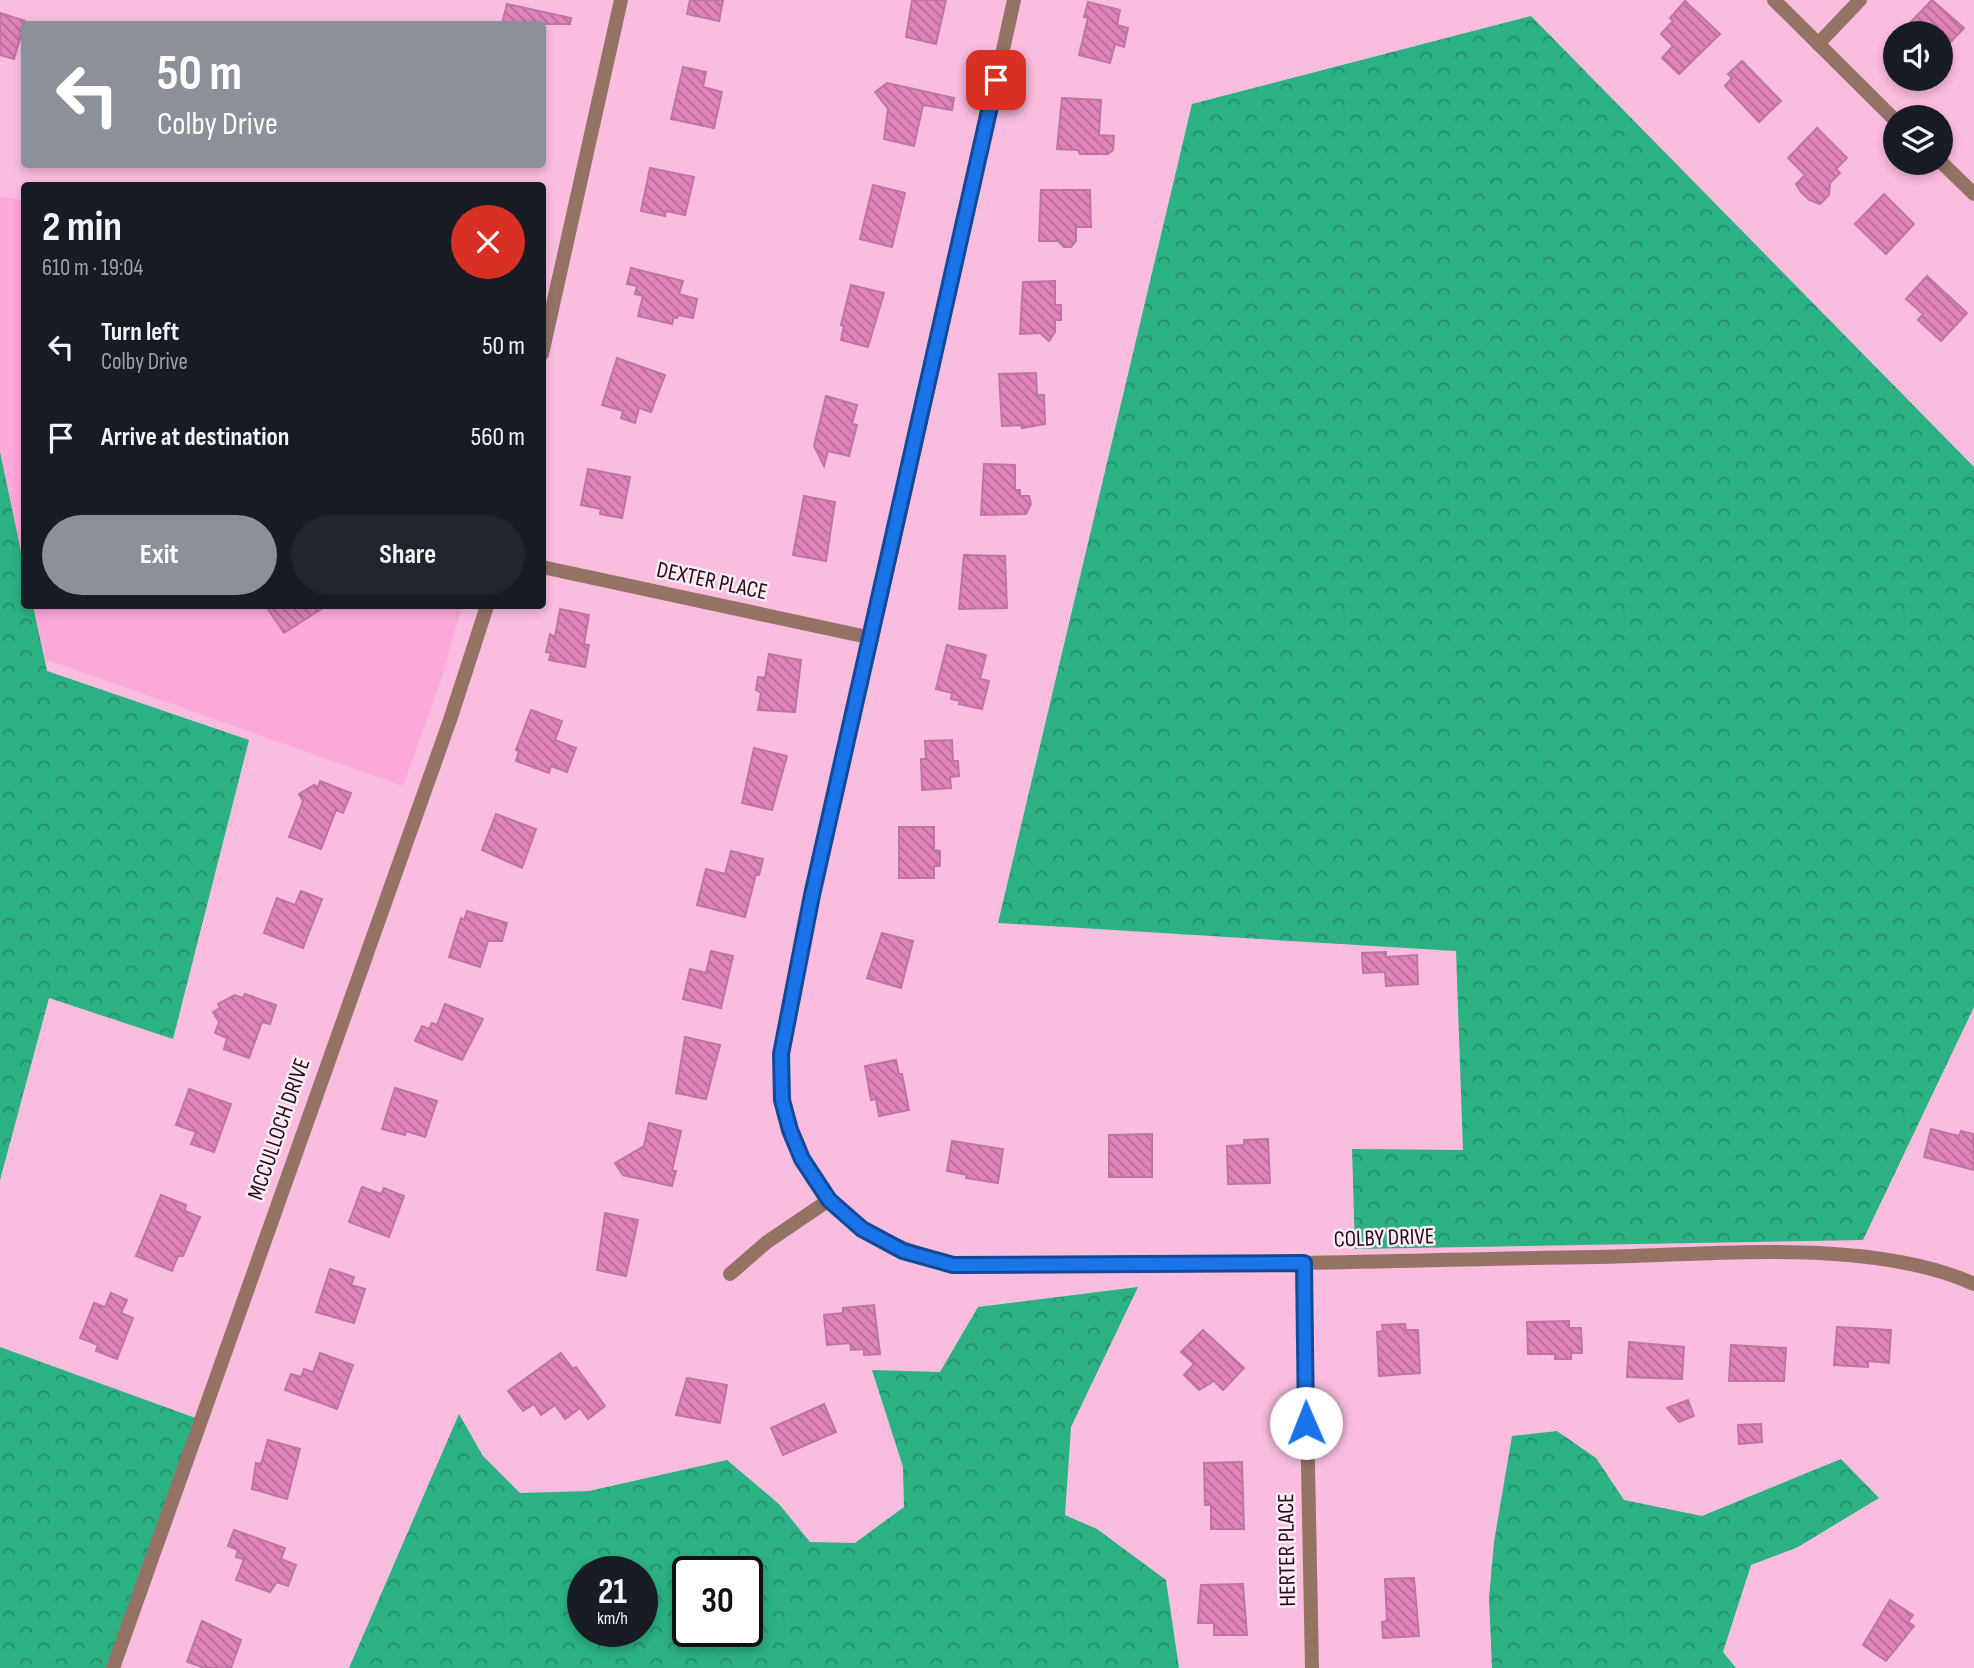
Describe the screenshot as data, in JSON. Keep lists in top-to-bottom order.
{
  "streets": {
    "street": [
      "DEXTER PLACE",
      "MCCULLOCH DRIVE",
      "COLBY DRIVE",
      "HERTER PLACE"
    ]
  },
  "crossings": [
    ["DEXTER PLACE", "COLBY DRIVE"],
    ["COLBY DRIVE", "HERTER PLACE"]
  ],
  "page": {
    "turn": ["50 m", "Colby Drive"],
    "heading": ["2 min", "610 m · 19:04"],
    "list": [
      {
        "name": "Turn left",
        "note": "Colby Drive",
        "value": "50 m"
      },
      {
        "name": "Arrive at destination",
        "value": "560 m"
      }
    ],
    "buttons": ["Exit", "Share"],
    "speed": "21 km/h",
    "limit": "30"
  }
}
